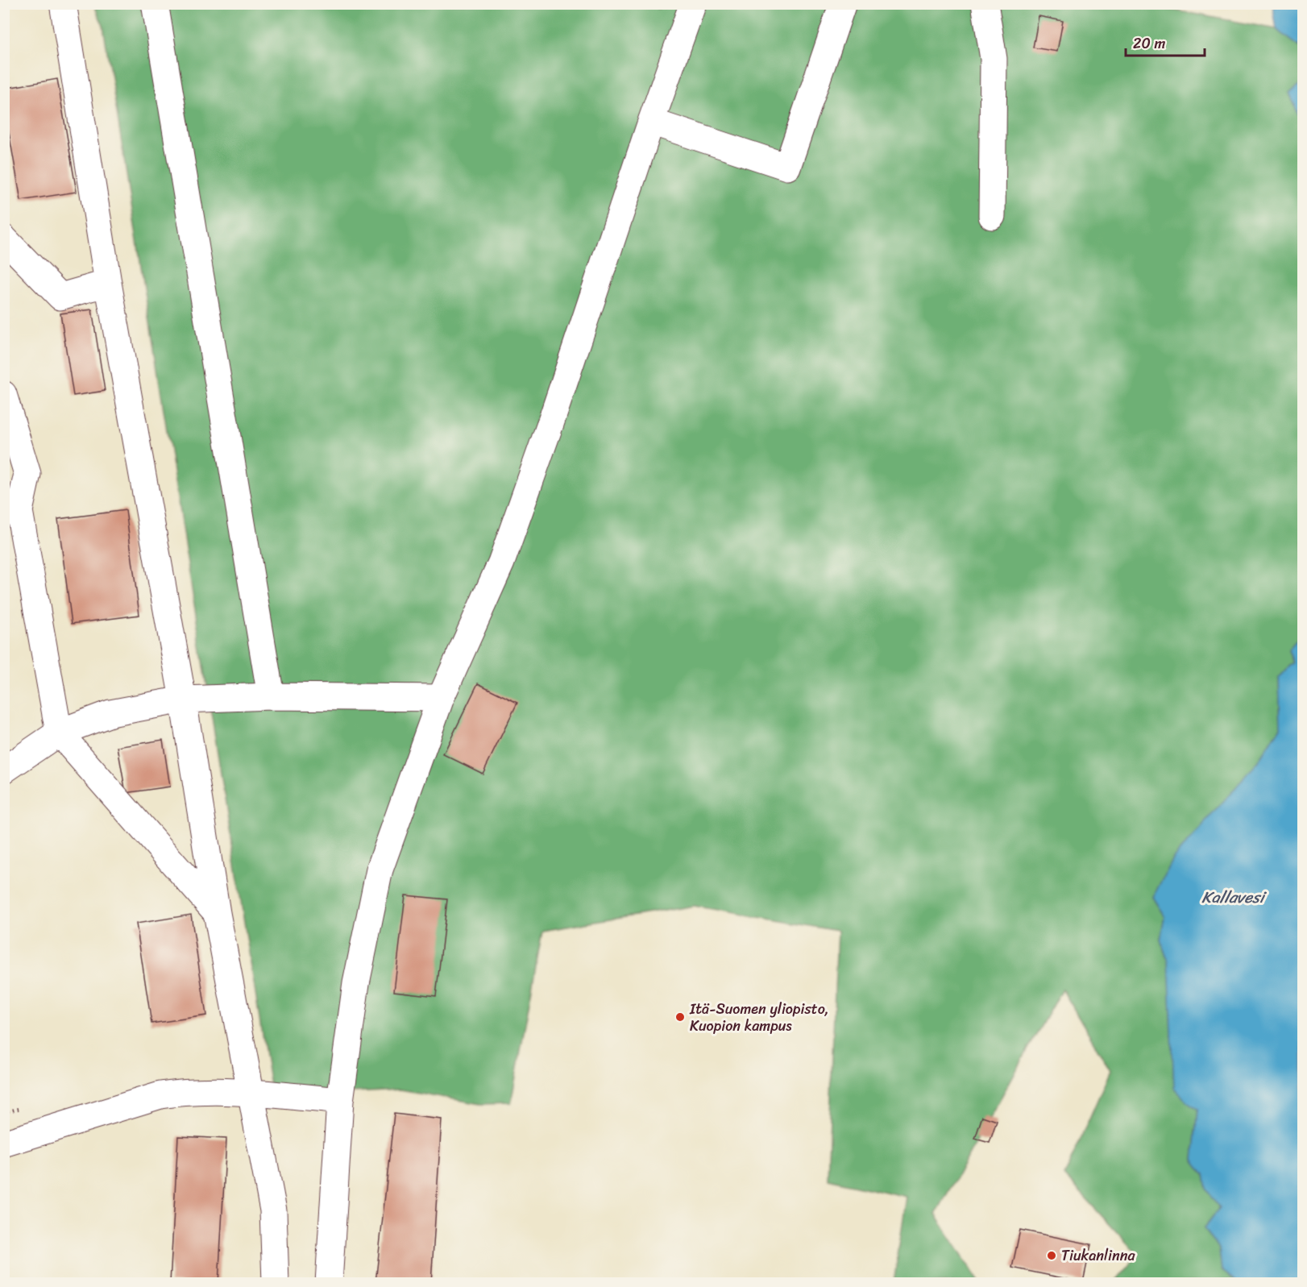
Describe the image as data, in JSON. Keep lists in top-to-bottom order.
{
  "water": ["Kallavesi"],
  "places": ["Itä-Suomen yliopisto, Kuopion kampus", "Tiukanlinna"],
  "scale_bar": "20 m"
}
